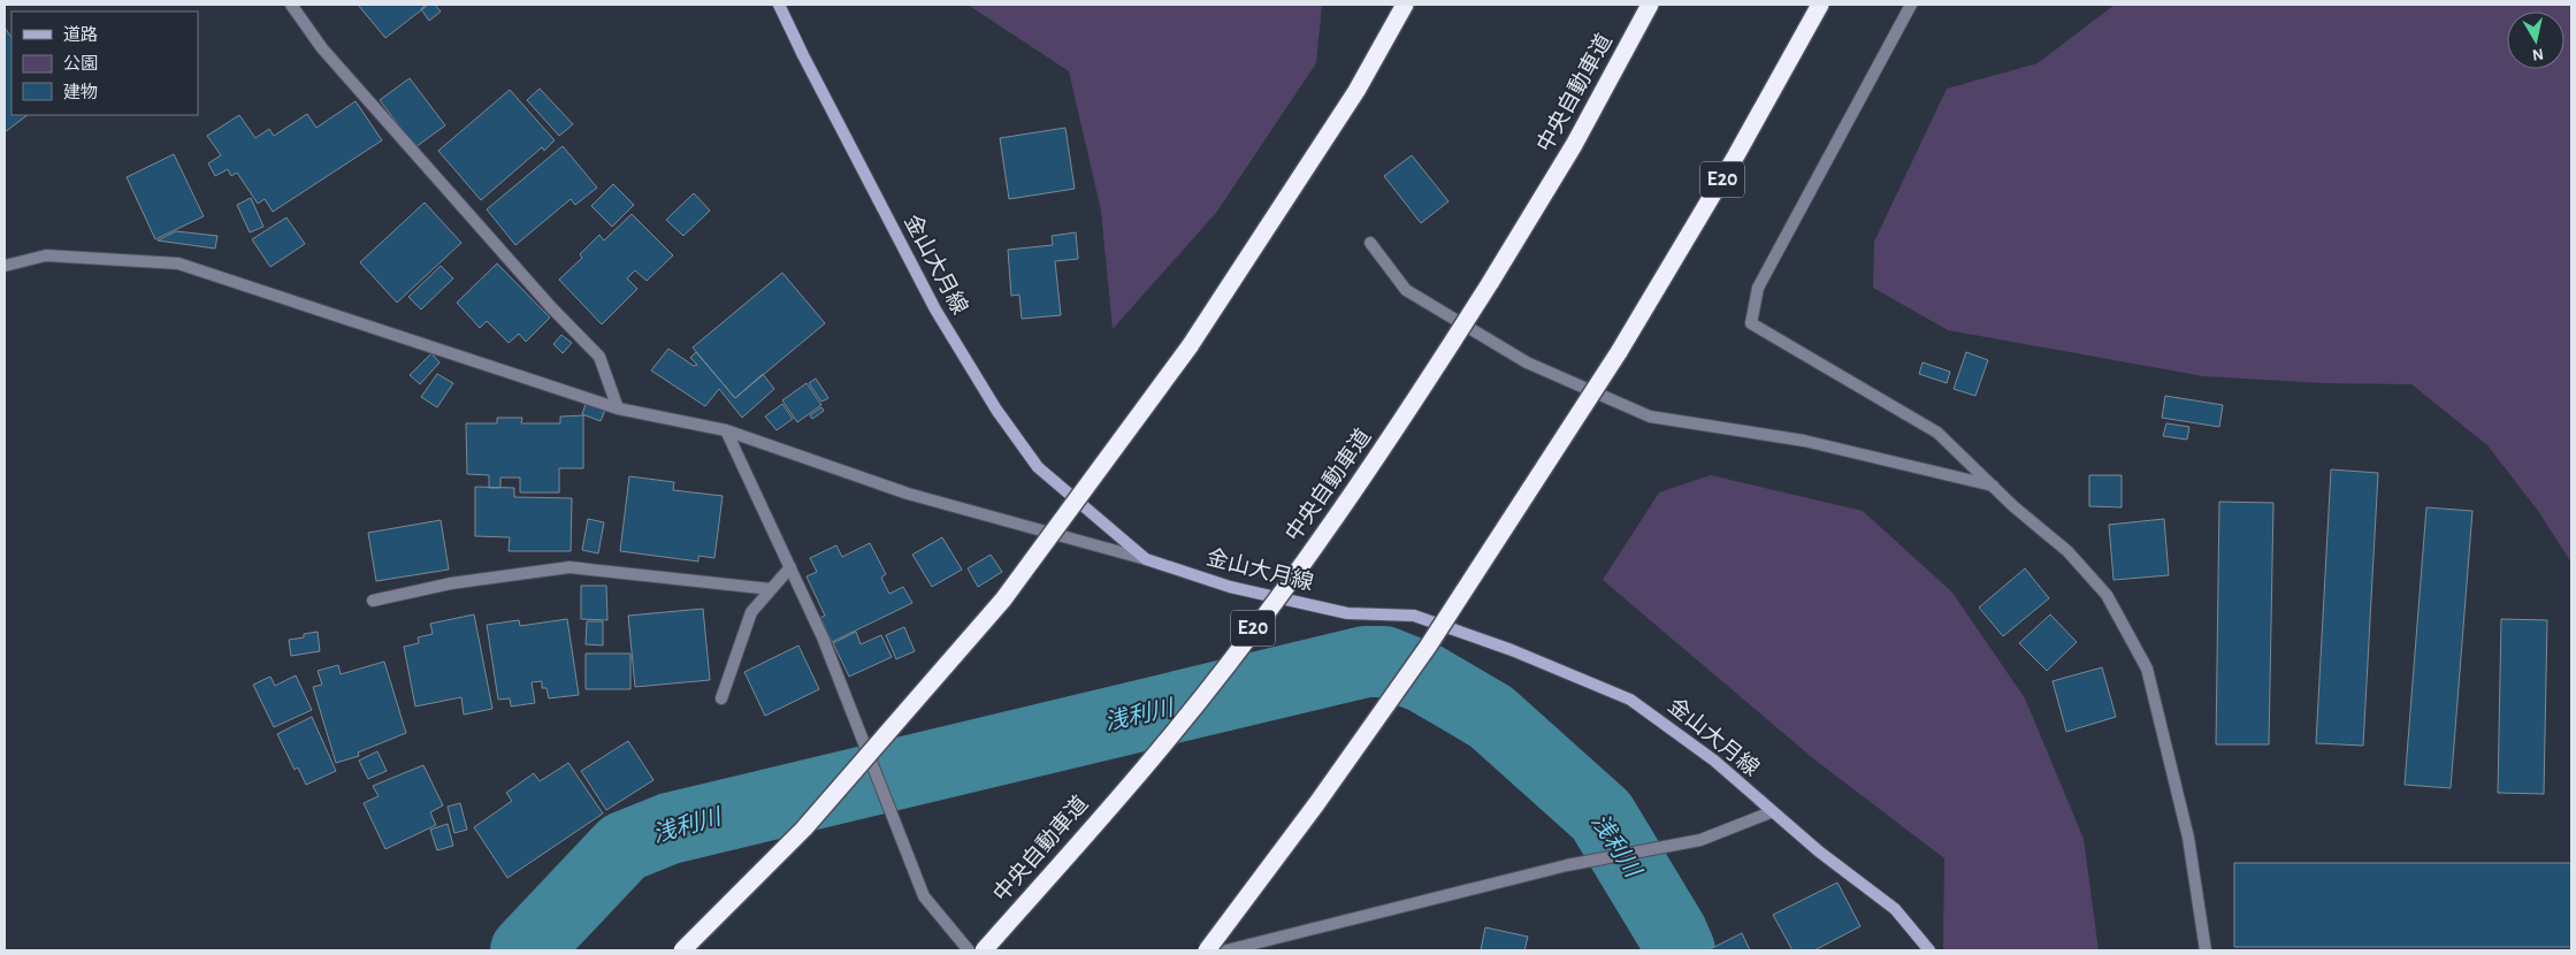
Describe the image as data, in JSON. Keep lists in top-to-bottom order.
{
  "streets": {
    "highway": ["中央自動車道", "E20"],
    "main road": ["金山大月線"]
  },
  "water": ["浅利川"],
  "legend": ["道路", "公園", "建物"],
  "north": "bottom"
}
